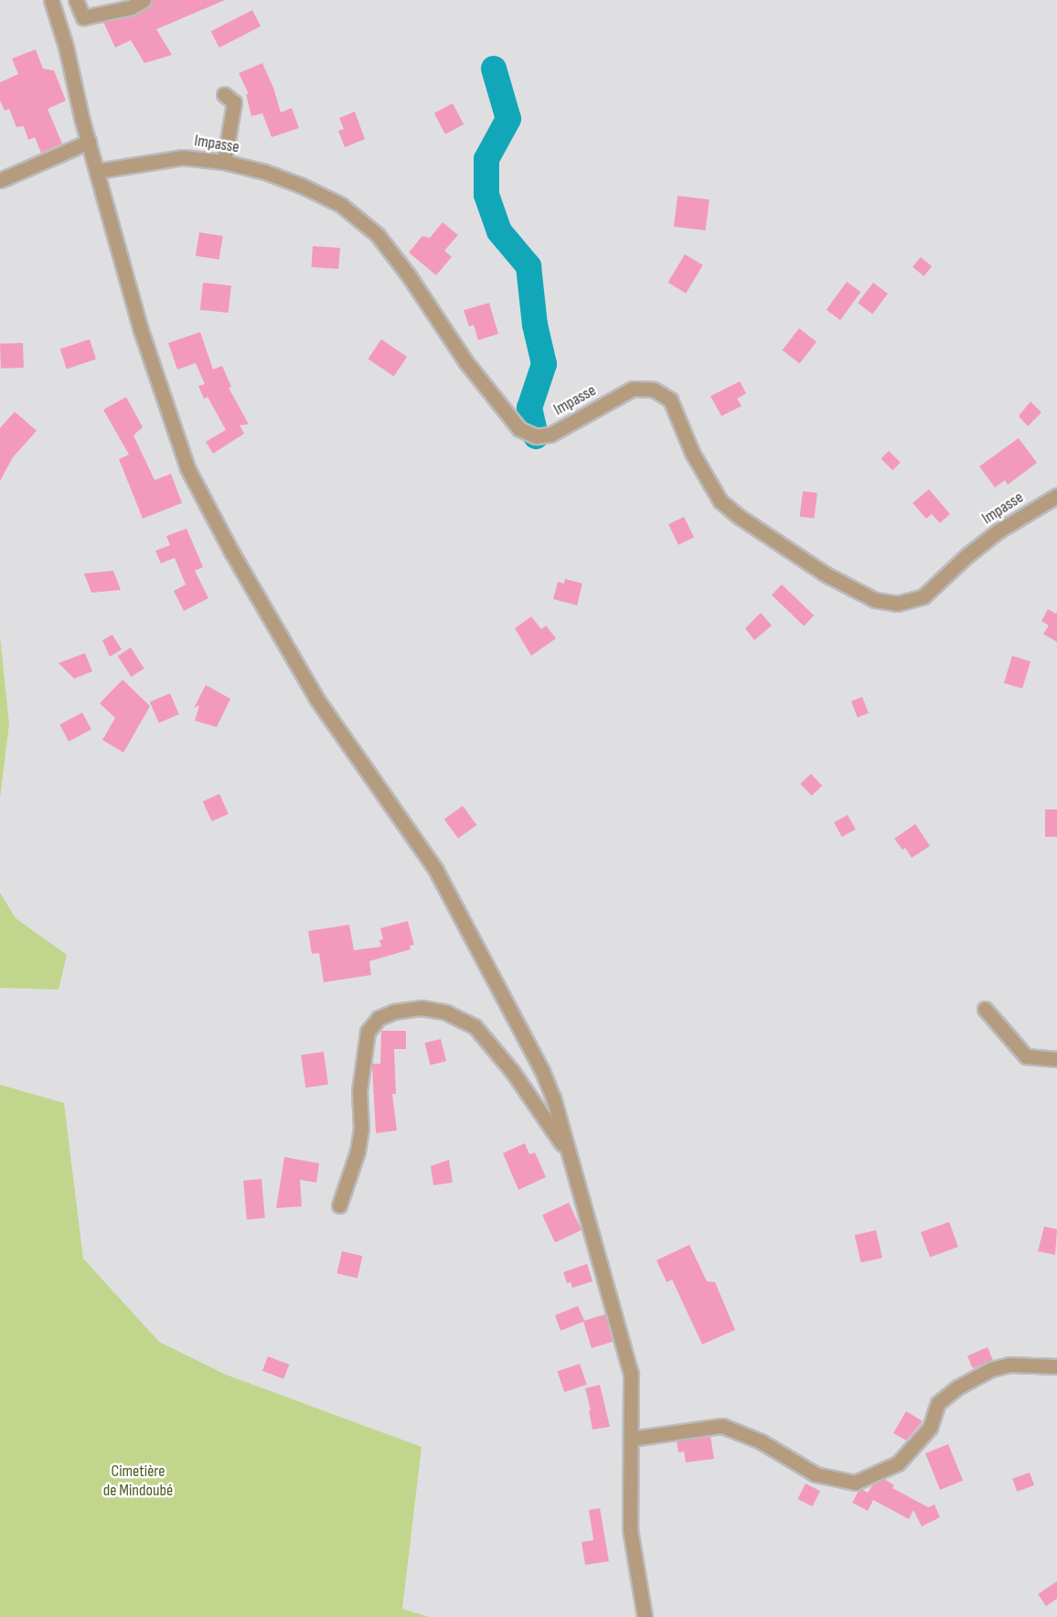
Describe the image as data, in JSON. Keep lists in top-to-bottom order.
{
  "streets": {
    "street": ["Impasse"]
  },
  "parks": ["Cimetière de Mindoubé"]
}
